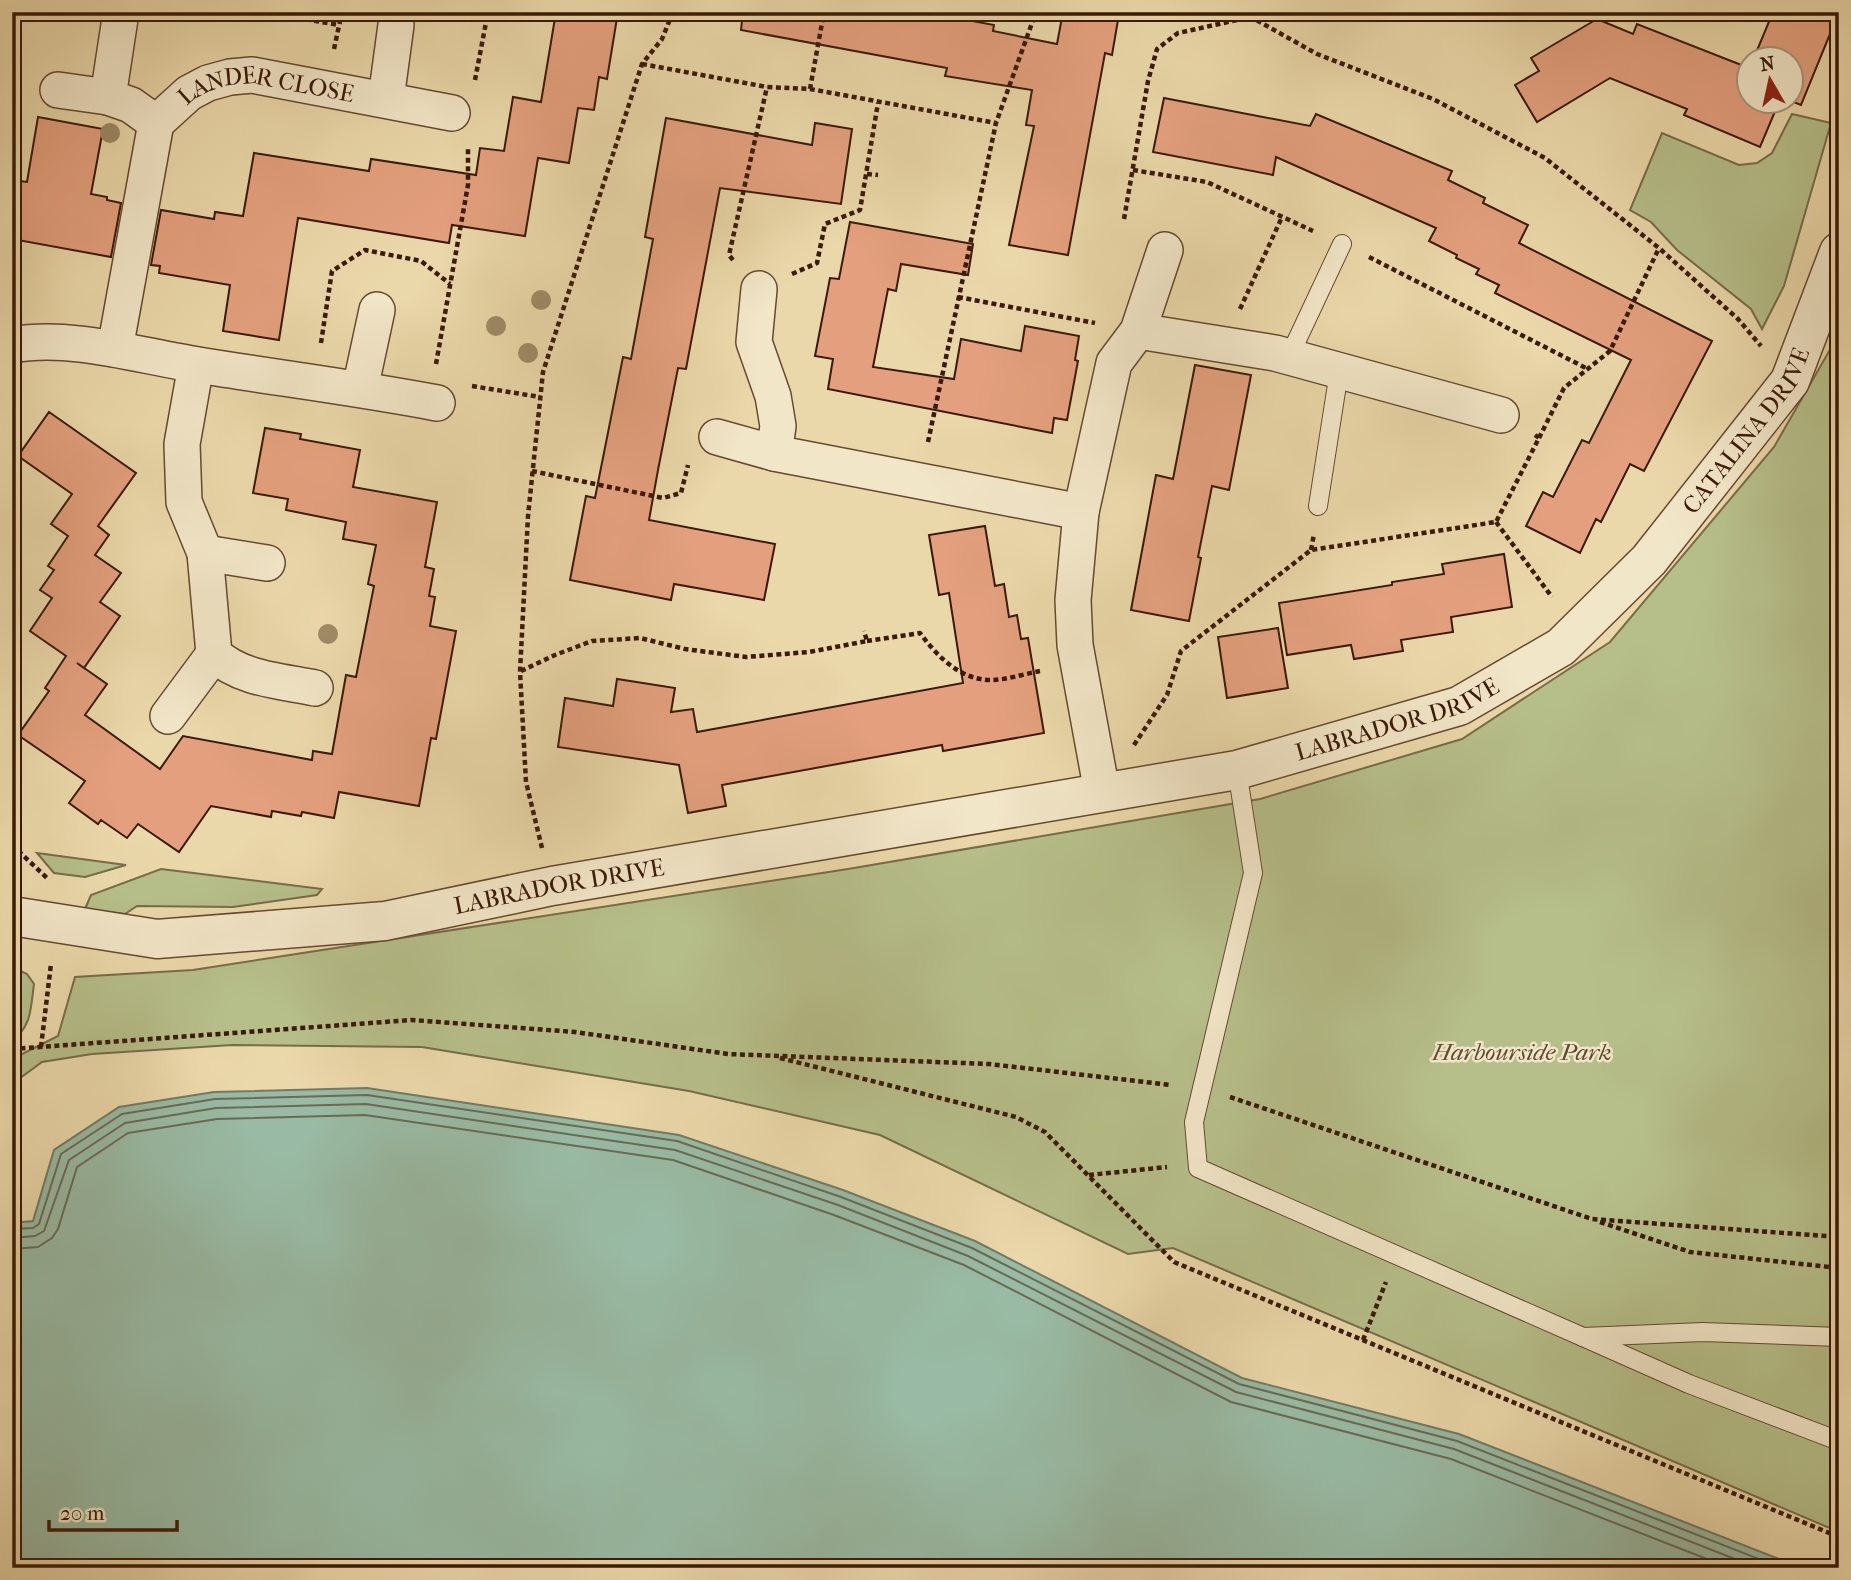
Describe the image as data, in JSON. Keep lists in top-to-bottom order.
{
  "streets": {
    "street": ["LANDER CLOSE", "CATALINA DRIVE", "LABRADOR DRIVE"]
  },
  "crossings": [
    ["CATALINA DRIVE", "LABRADOR DRIVE"]
  ],
  "parks": ["Harbourside Park"],
  "scale_bar": "20 m",
  "north": "top"
}
